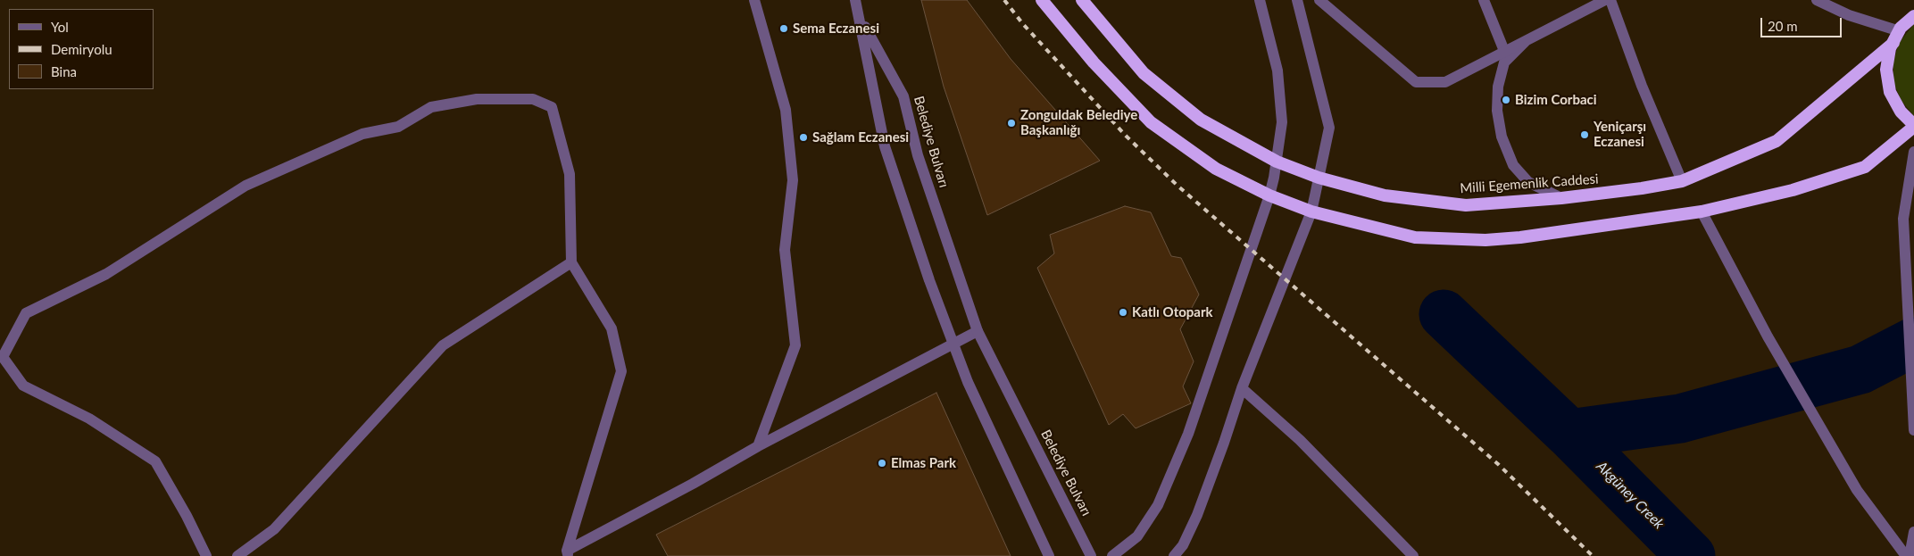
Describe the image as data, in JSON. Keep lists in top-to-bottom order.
{
  "streets": {
    "highway": ["Milli Egemenlik Caddesi"],
    "street": ["Belediye Bulvarı"]
  },
  "water": ["Akgüney Creek"],
  "places": [
    "Sema Eczanesi",
    "Bizim Corbaci",
    "Zonguldak Belediye Başkanlığı",
    "Yeniçarşı Eczanesi",
    "Sağlam Eczanesi",
    "Katlı Otopark",
    "Elmas Park"
  ],
  "legend": ["Yol", "Demiryolu", "Bina"],
  "scale_bar": "20 m"
}
